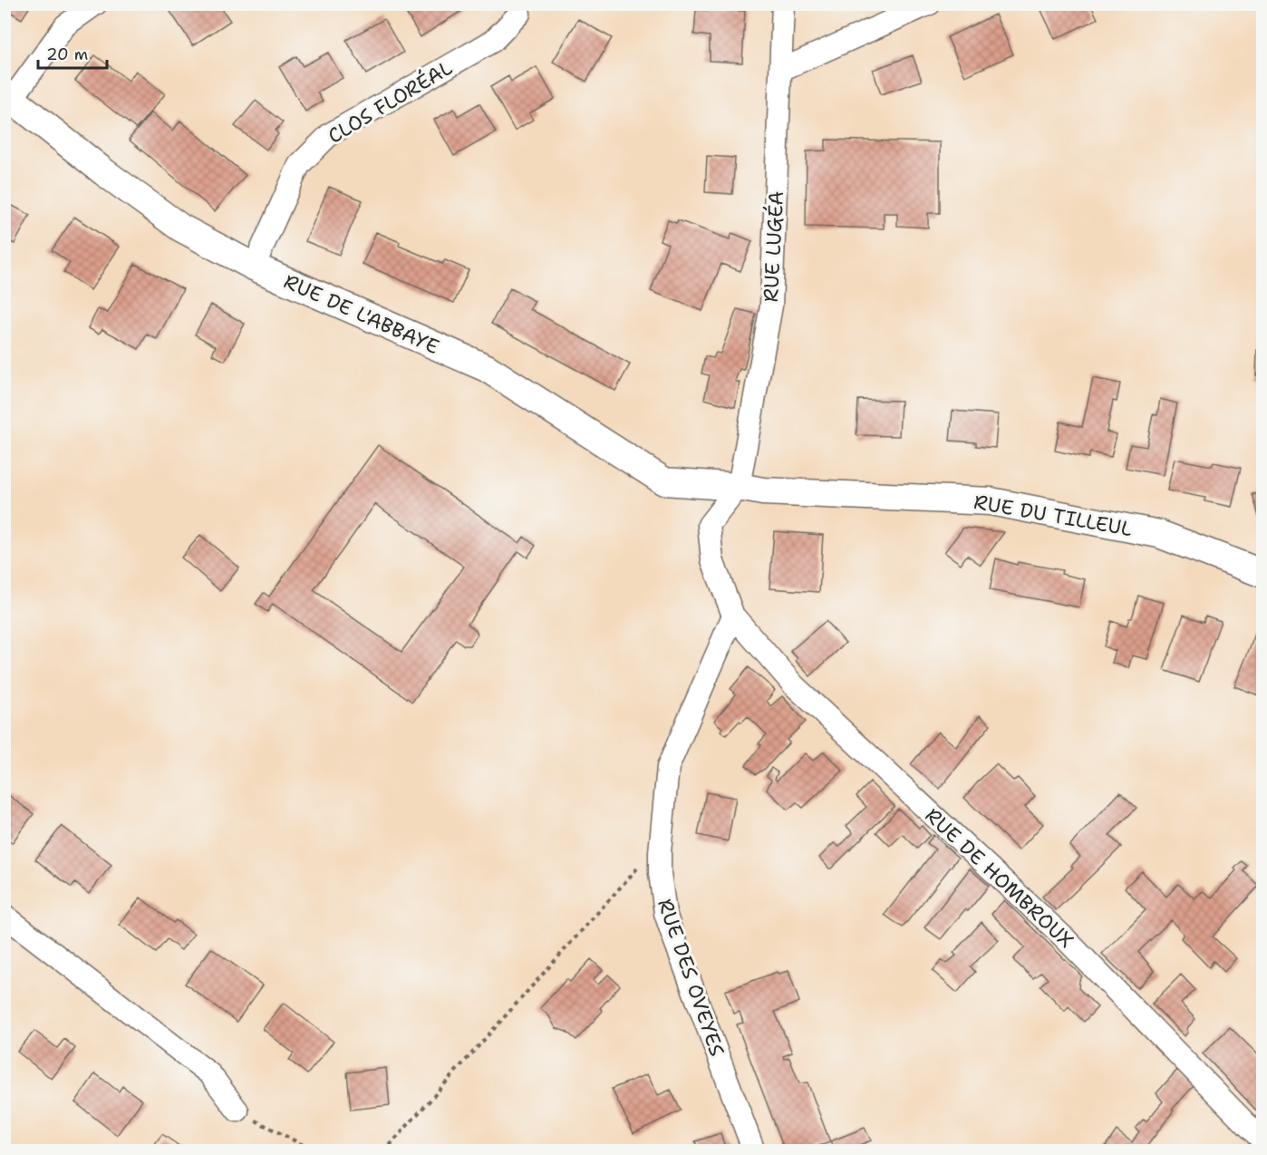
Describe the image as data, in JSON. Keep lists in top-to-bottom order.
{
  "streets": {
    "street": [
      "CLOS FLORÉAL",
      "RUE LUGÉA",
      "RUE DE L'ABBAYE",
      "RUE DU TILLEUL",
      "RUE DE HOMBROUX",
      "RUE DES OVEYES"
    ]
  },
  "crossings": [
    ["CLOS FLORÉAL", "RUE DE L'ABBAYE"],
    ["RUE LUGÉA", "RUE DE L'ABBAYE"],
    ["RUE LUGÉA", "RUE DU TILLEUL"],
    ["RUE DE L'ABBAYE", "RUE DU TILLEUL"],
    ["RUE DE HOMBROUX", "RUE DES OVEYES"]
  ],
  "scale_bar": "20 m"
}
